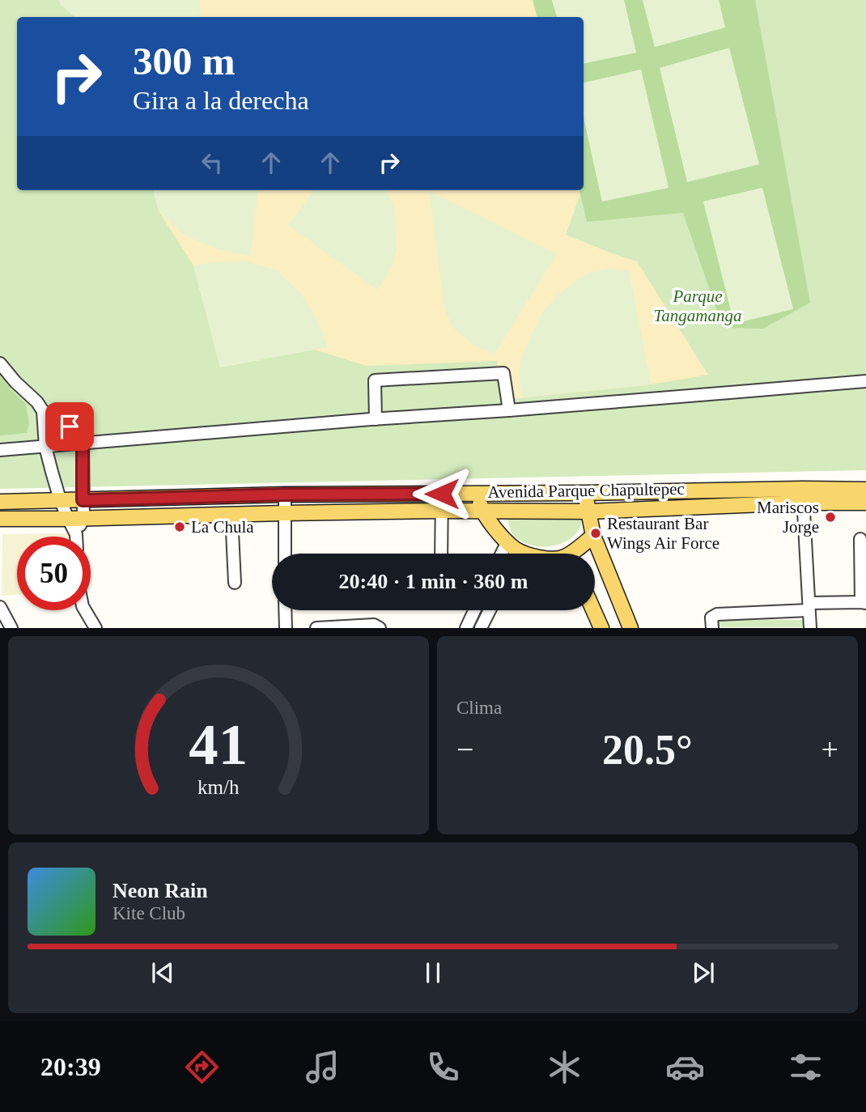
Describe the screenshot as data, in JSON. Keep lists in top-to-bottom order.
{
  "streets": {
    "main road": ["Avenida Parque Chapultepec"]
  },
  "parks": ["Parque Tangamanga"],
  "places": ["Mariscos Jorge", "La Chula", "Restaurant Bar Wings Air Force"],
  "page": {
    "turn": ["300 m", "Gira a la derecha"],
    "limit": "50",
    "trip": "20:40 · 1 min · 360 m",
    "tile": "Clima",
    "heat": ["−", "20.5°", "+"],
    "song": ["Neon Rain", "Kite Club"],
    "tabs": "20:39",
    "gauge": ["41", "km/h"]
  }
}
